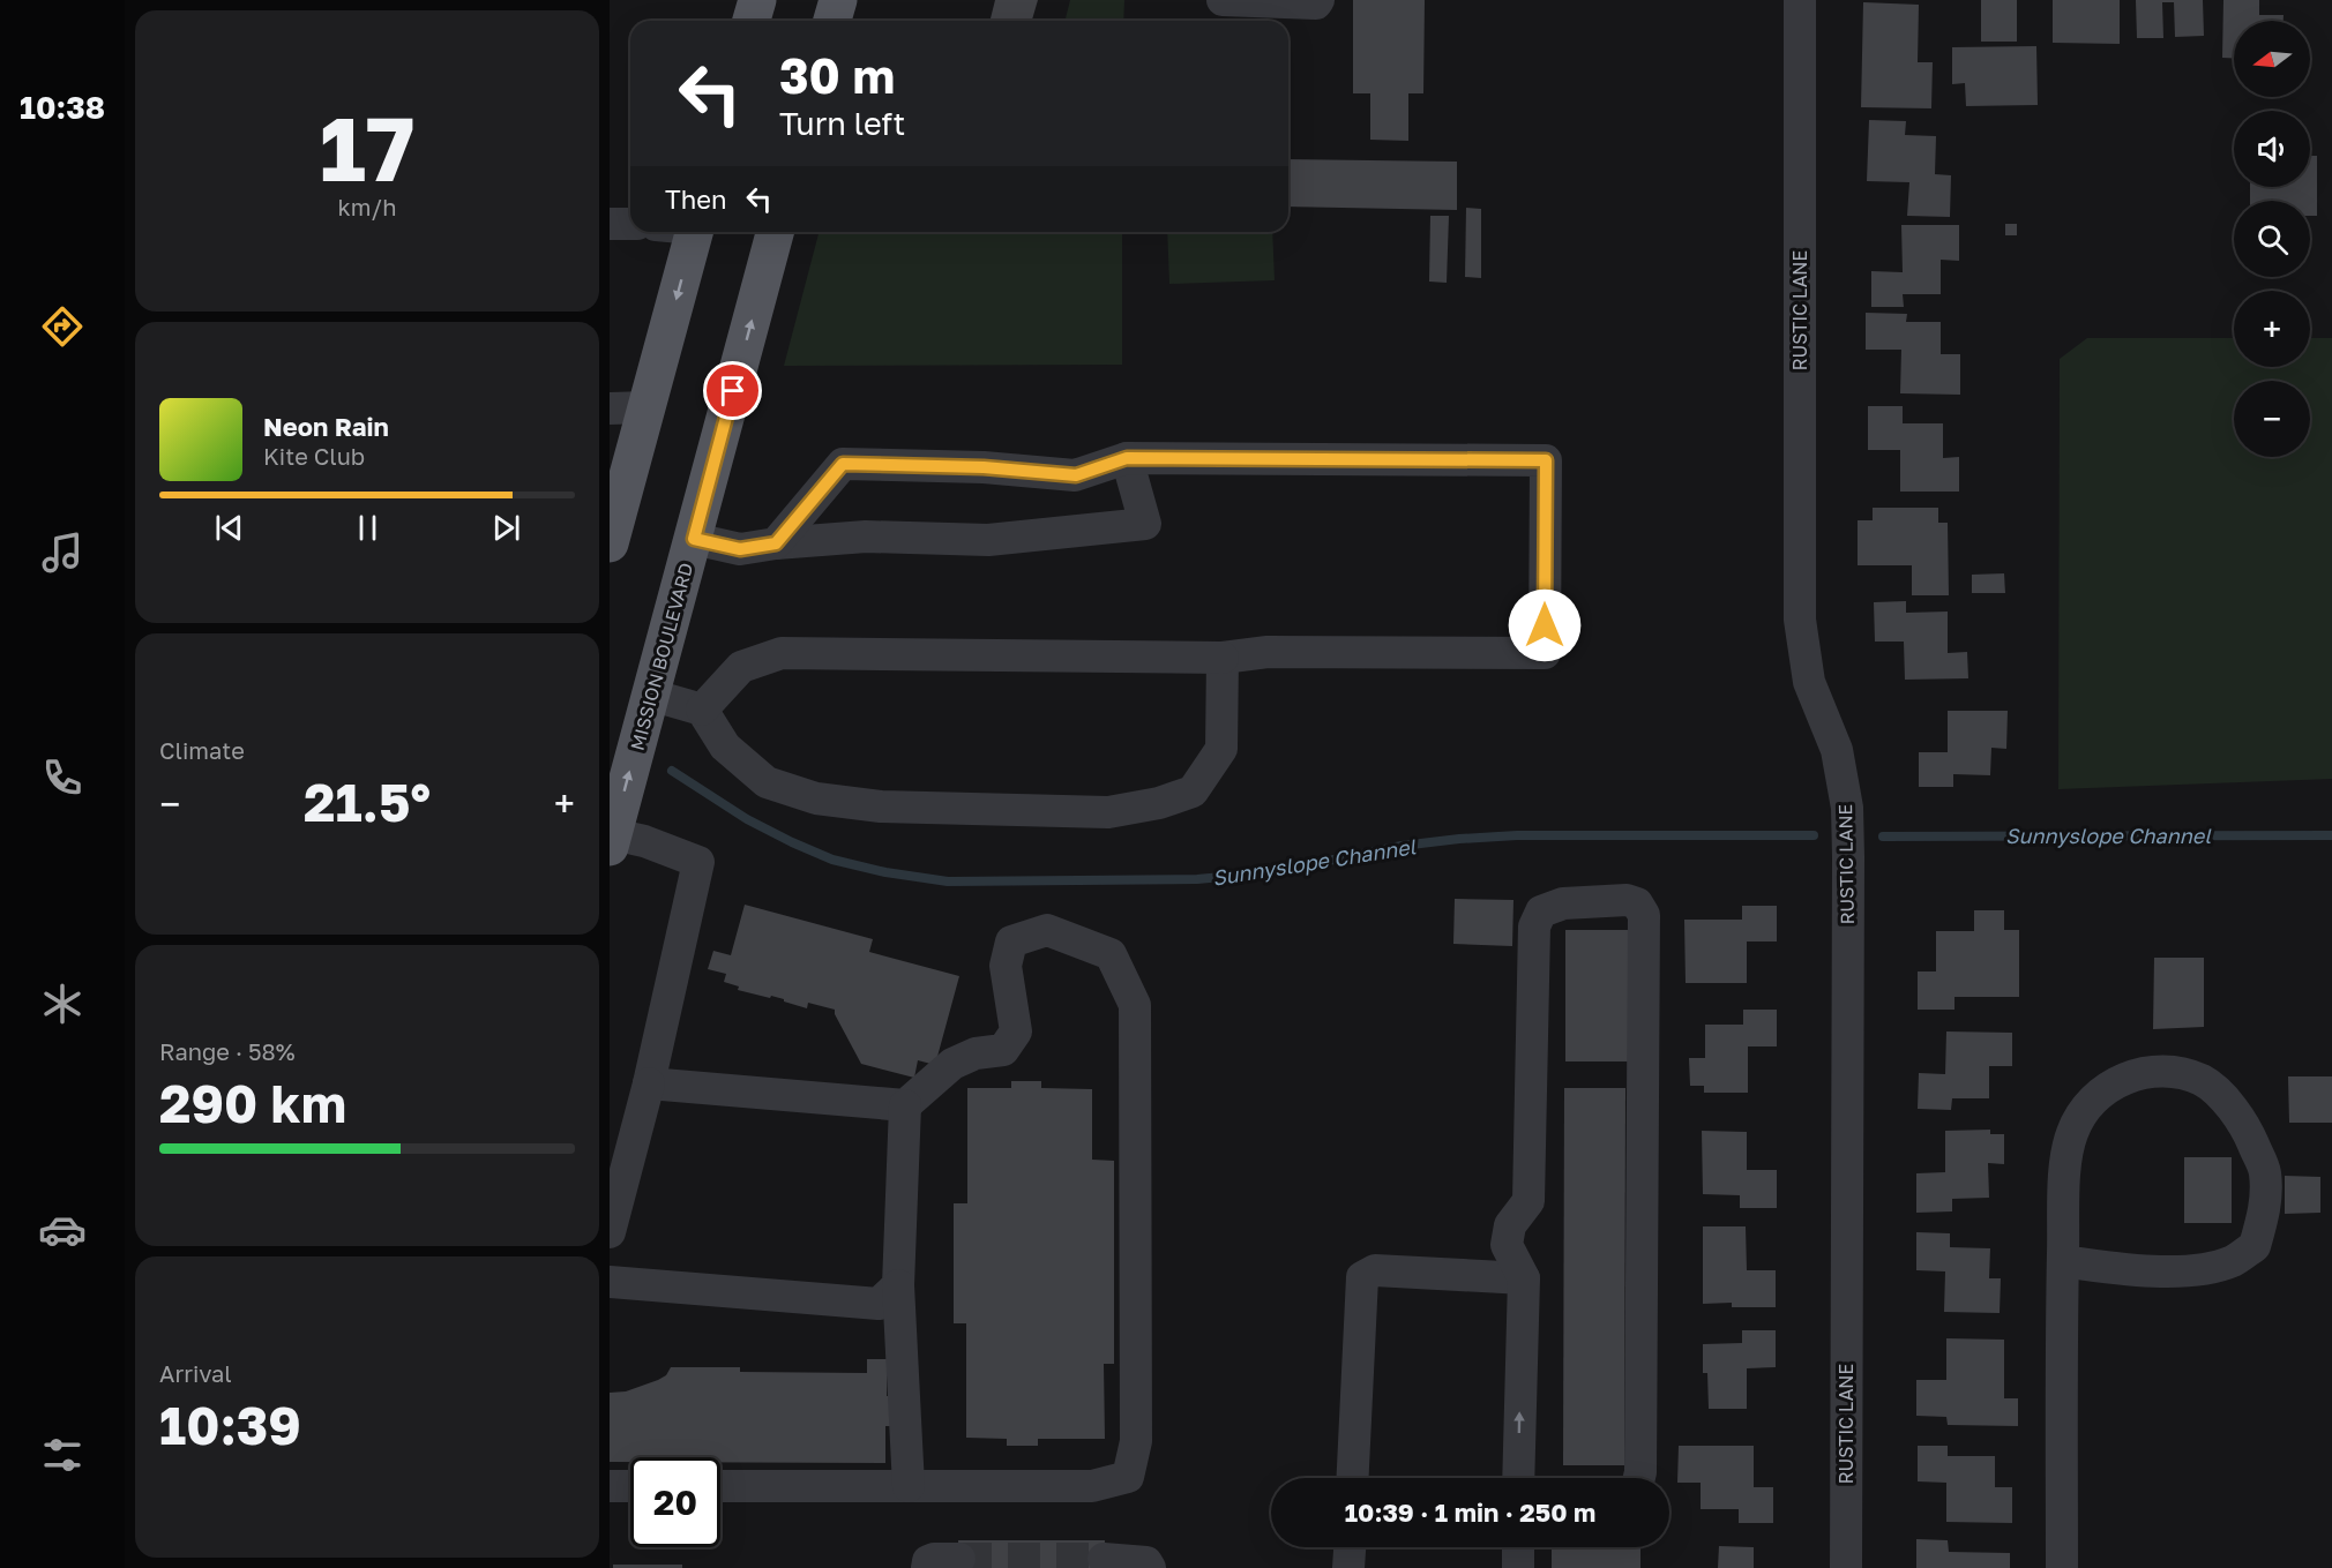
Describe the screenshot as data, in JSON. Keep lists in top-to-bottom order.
{
  "streets": {
    "main road": ["MISSION BOULEVARD"],
    "street": ["RUSTIC LANE"]
  },
  "water": ["Sunnyslope Channel"],
  "north": "left",
  "page": {
    "tabs": "10:38",
    "tile": [
      ["17", "km/h"],
      "Climate",
      ["Range · 58%", "290 km"],
      ["Arrival", "10:39"]
    ],
    "map_buttons": ["+", "−"],
    "turn": ["30 m", "Turn left"],
    "then": "Then",
    "song": ["Neon Rain", "Kite Club"],
    "heat": ["−", "21.5°", "+"],
    "limit": "20",
    "trip": "10:39 · 1 min · 250 m"
  }
}
